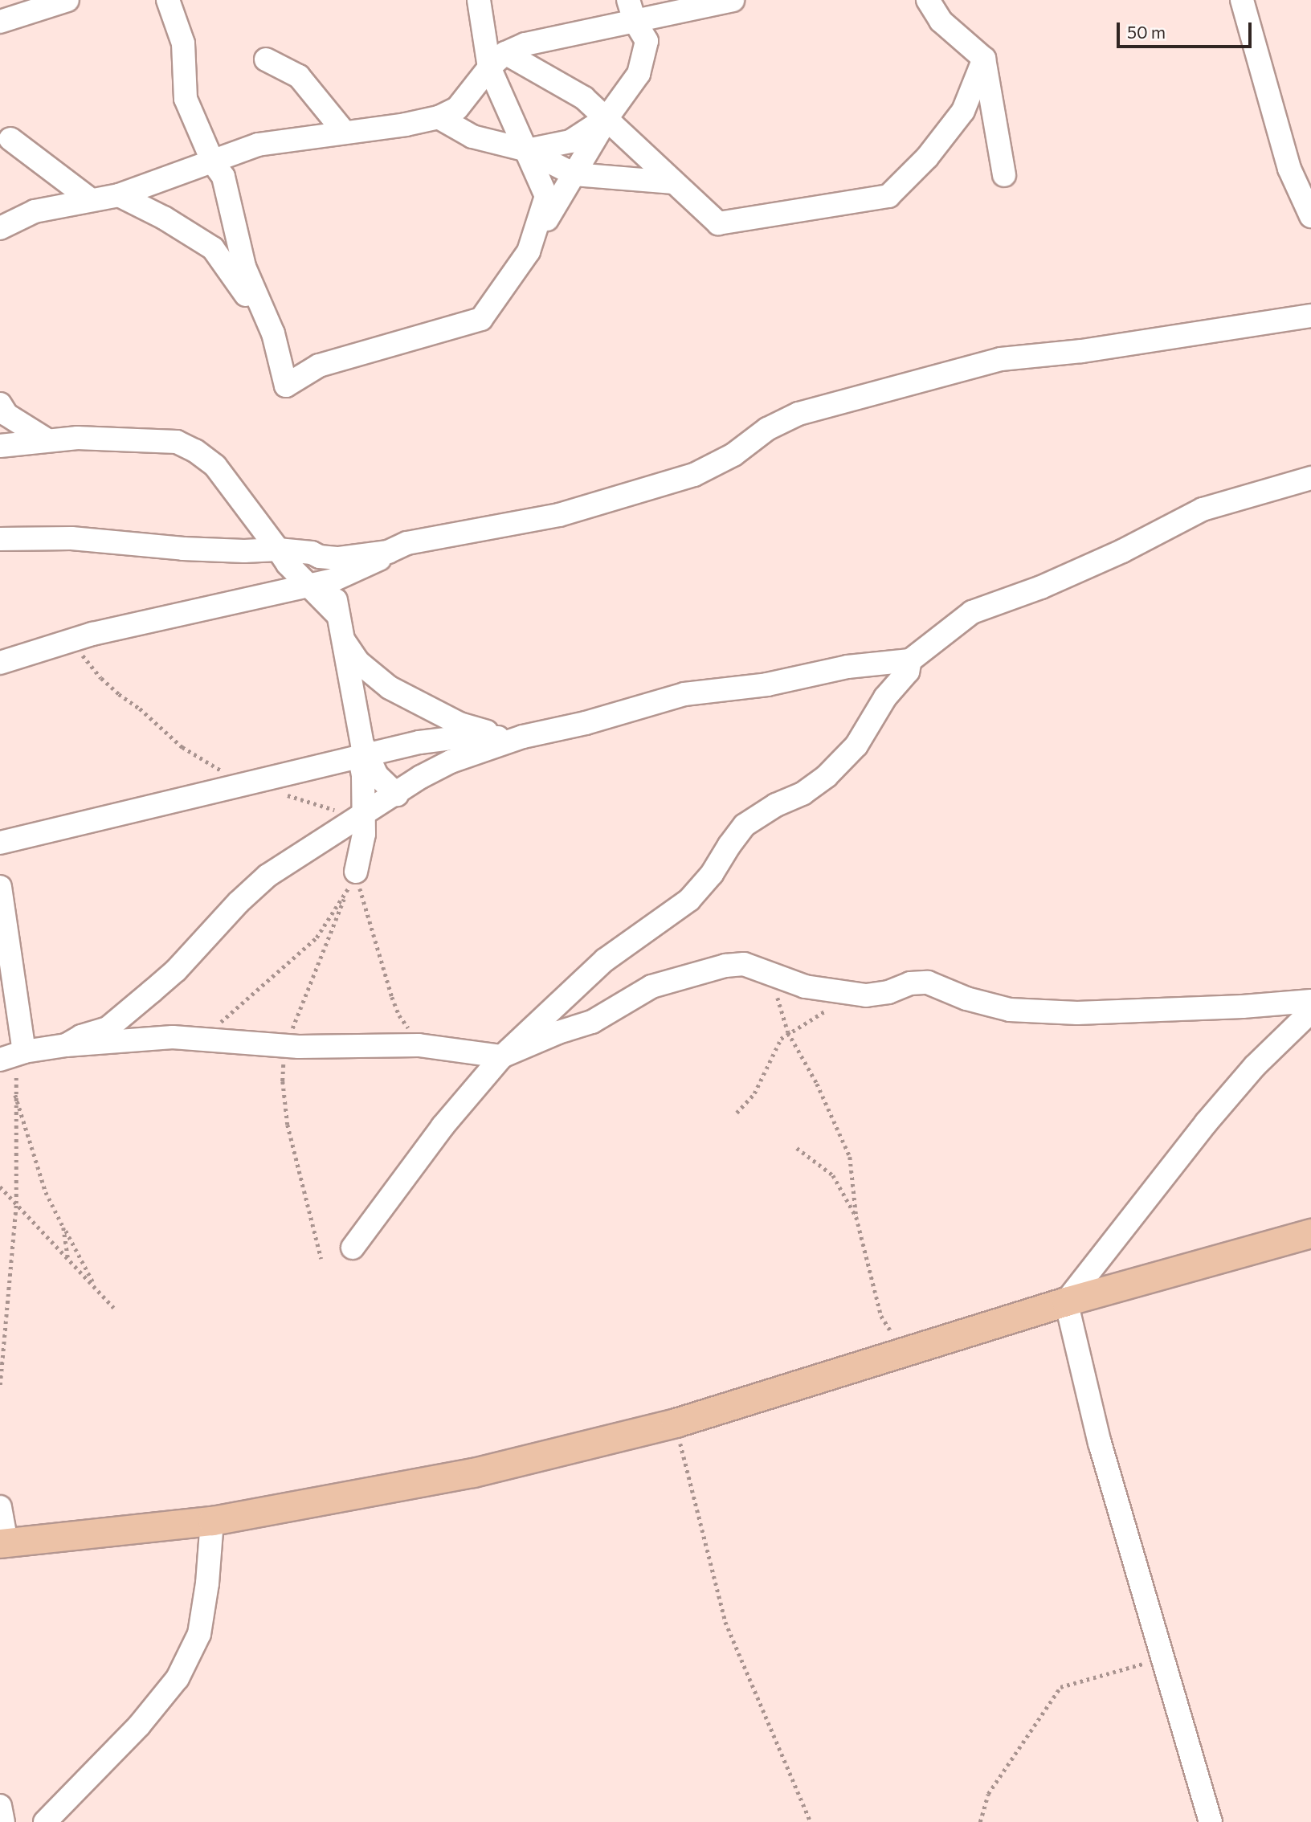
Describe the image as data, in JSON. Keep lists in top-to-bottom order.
{
  "scale_bar": "50 m"
}
